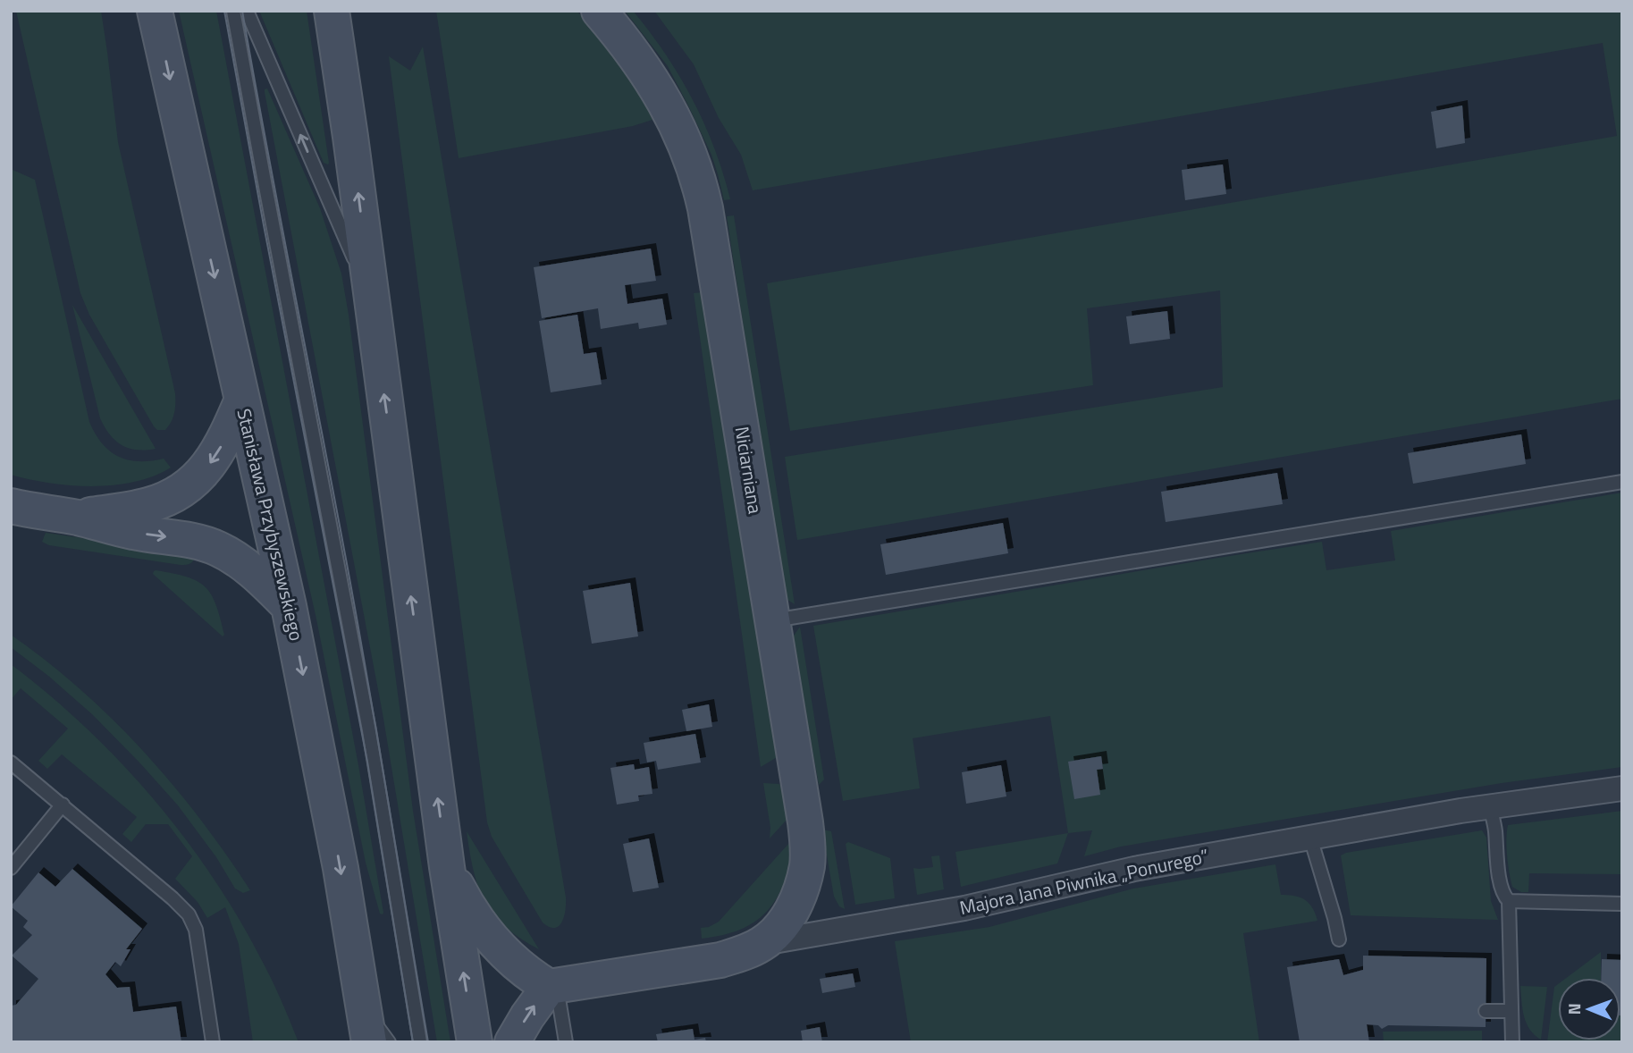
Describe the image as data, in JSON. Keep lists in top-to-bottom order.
{
  "streets": {
    "main road": ["Niciarniana", "Stanisława Przybyszewskiego", "Majora Jana Piwnika „Ponurego”"]
  },
  "crossings": [
    ["Niciarniana", "Majora Jana Piwnika „Ponurego”"]
  ],
  "north": "left"
}
